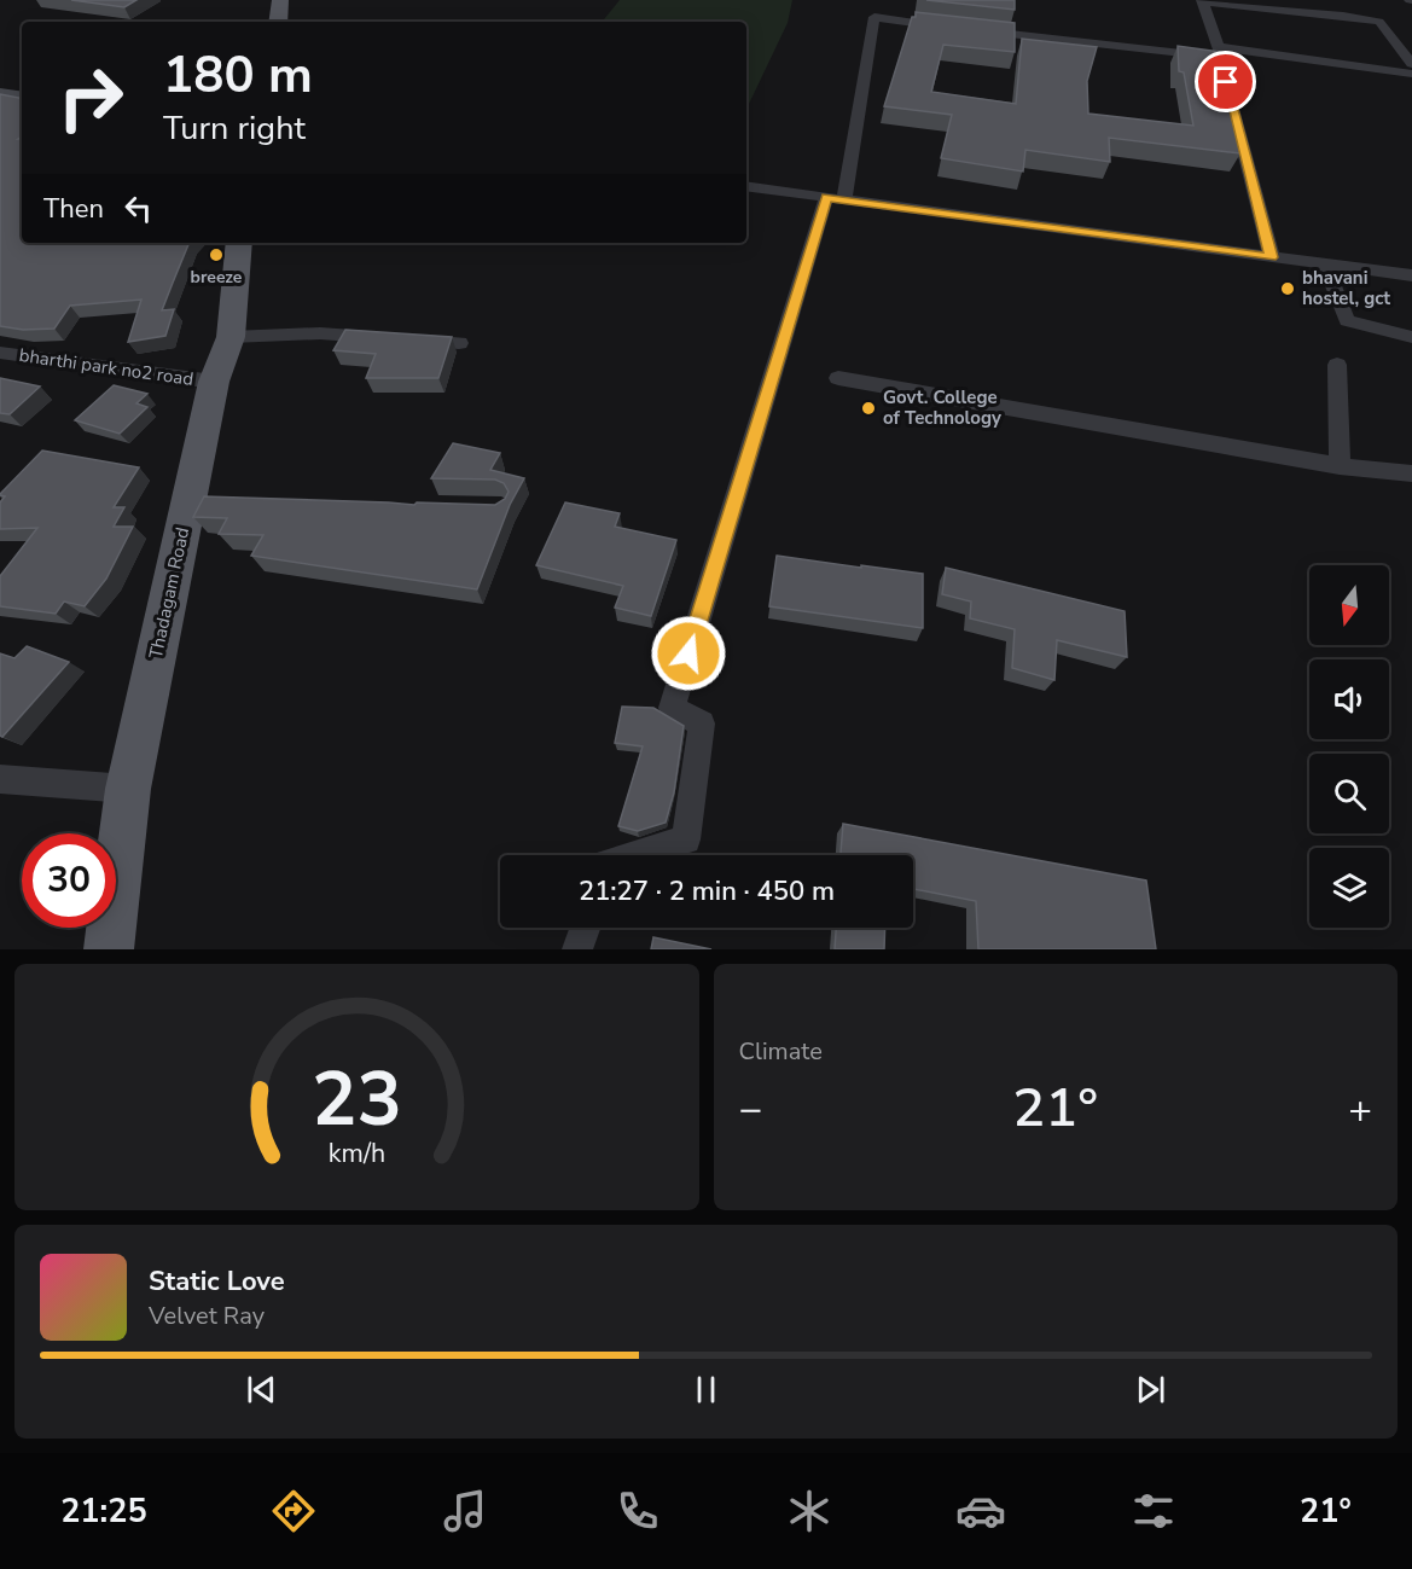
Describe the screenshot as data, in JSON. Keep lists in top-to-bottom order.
{
  "streets": {
    "main road": ["Thadagam Road"],
    "street": ["bharthi park no2 road"]
  },
  "crossings": [
    ["bharthi park no2 road", "Thadagam Road"]
  ],
  "places": ["breeze", "bhavani hostel, gct", "Govt. College of Technology"],
  "north": "bottom",
  "page": {
    "turn": ["180 m", "Turn right"],
    "then": "Then",
    "limit": "30",
    "trip": "21:27 · 2 min · 450 m",
    "tile": "Climate",
    "heat": ["−", "21°", "+"],
    "song": ["Static Love", "Velvet Ray"],
    "tabs": ["21:25", "21°"],
    "gauge": ["23", "km/h"]
  }
}
